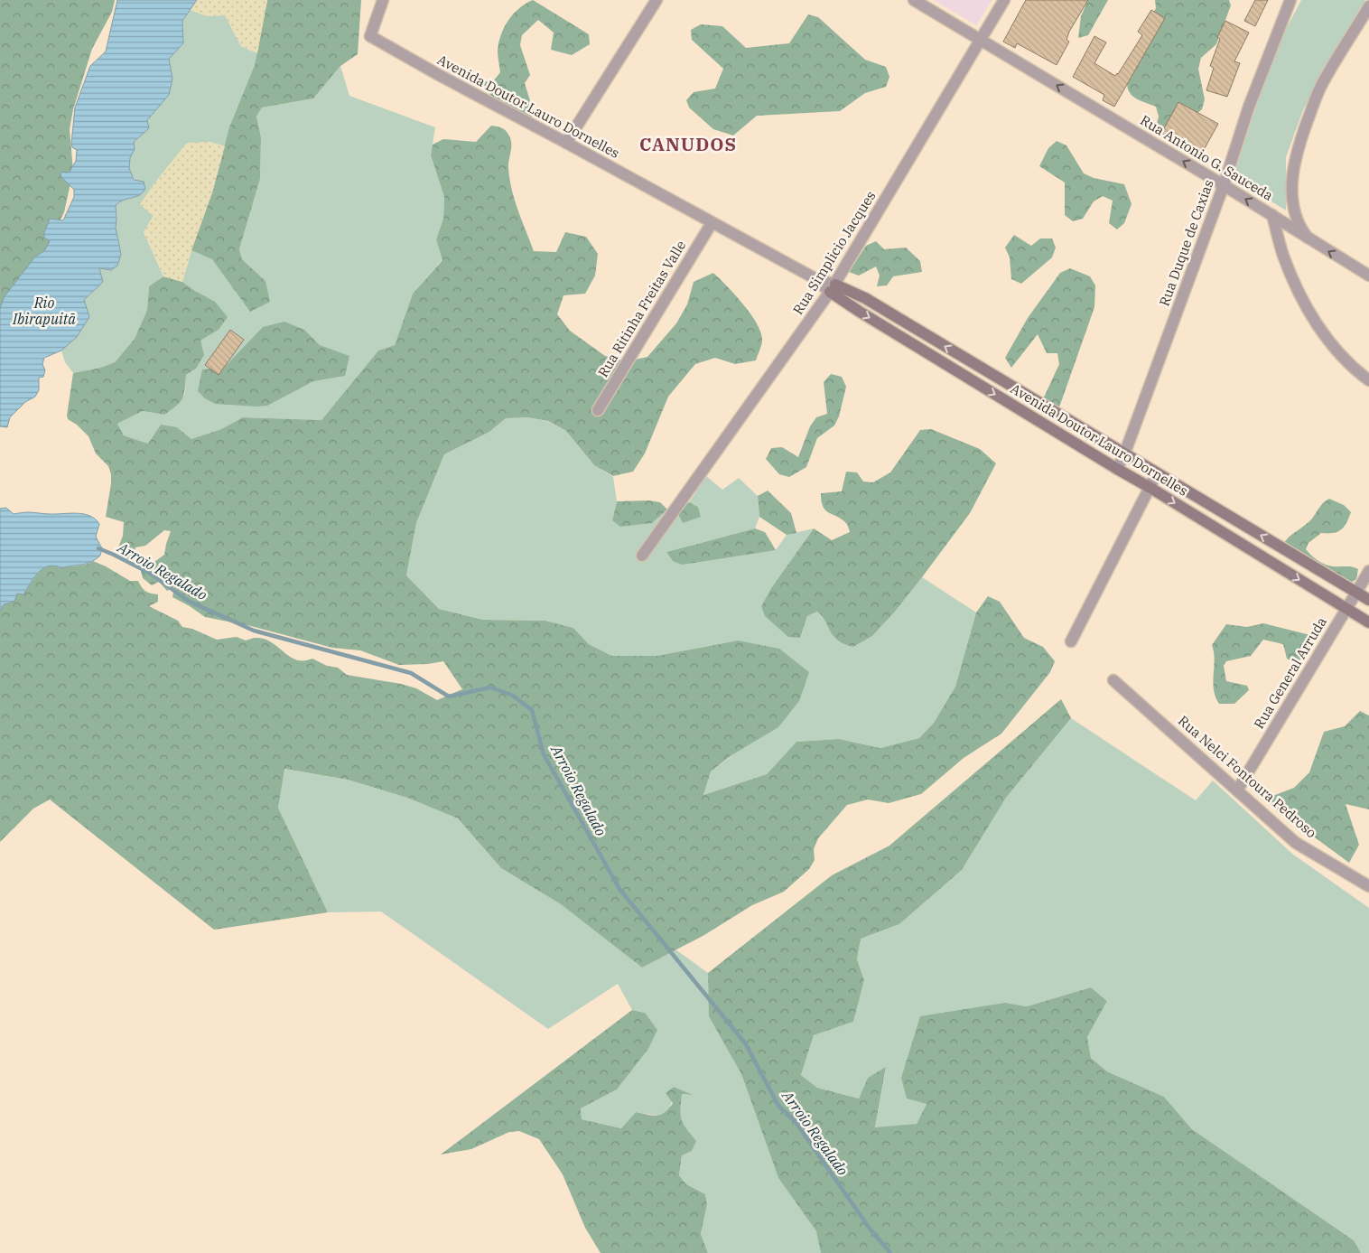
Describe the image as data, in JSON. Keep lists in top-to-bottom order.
{
  "streets": {
    "main road": ["Avenida Doutor Lauro Dornelles"],
    "street": [
      "Rua Antonio G. Sauceda",
      "Rua Duque de Caxias",
      "Rua Simplicio Jacques",
      "Rua Ritinha Freitas Valle",
      "Rua General Arruda",
      "Rua Nelci Fontoura Pedroso"
    ]
  },
  "crossings": [
    ["Avenida Doutor Lauro Dornelles", "Rua Duque de Caxias"],
    ["Avenida Doutor Lauro Dornelles", "Rua Simplicio Jacques"],
    ["Avenida Doutor Lauro Dornelles", "Rua Ritinha Freitas Valle"],
    ["Avenida Doutor Lauro Dornelles", "Rua General Arruda"],
    ["Rua Antonio G. Sauceda", "Rua Duque de Caxias"],
    ["Rua Antonio G. Sauceda", "Rua Simplicio Jacques"],
    ["Rua General Arruda", "Rua Nelci Fontoura Pedroso"]
  ],
  "one_way": ["Rua Antonio G. Sauceda"],
  "districts": ["CANUDOS"],
  "water": ["Rio Ibirapuitã", "Arroio Regalado"]
}
